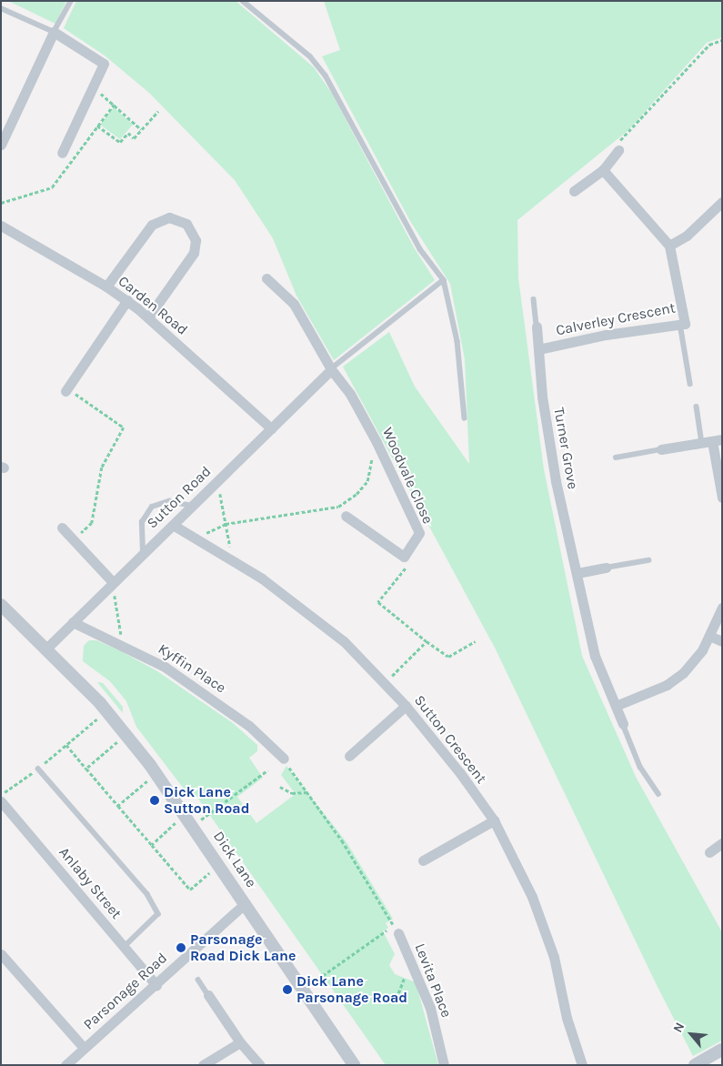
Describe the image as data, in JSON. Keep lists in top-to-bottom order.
{
  "streets": {
    "street": [
      "Carden Road",
      "Calverley Crescent",
      "Turner Grove",
      "Woodvale Close",
      "Sutton Road",
      "Kyffin Place",
      "Sutton Crescent",
      "Dick Lane",
      "Anlaby Street",
      "Levita Place",
      "Parsonage Road"
    ]
  },
  "crossings": [
    ["Carden Road", "Sutton Road"],
    ["Calverley Crescent", "Turner Grove"],
    ["Woodvale Close", "Sutton Road"],
    ["Sutton Road", "Kyffin Place"],
    ["Sutton Road", "Sutton Crescent"],
    ["Sutton Road", "Dick Lane"],
    ["Dick Lane", "Parsonage Road"],
    ["Anlaby Street", "Parsonage Road"]
  ],
  "places": ["Dick Lane Sutton Road", "Parsonage Road Dick Lane", "Dick Lane Parsonage Road"],
  "north": "top left"
}
